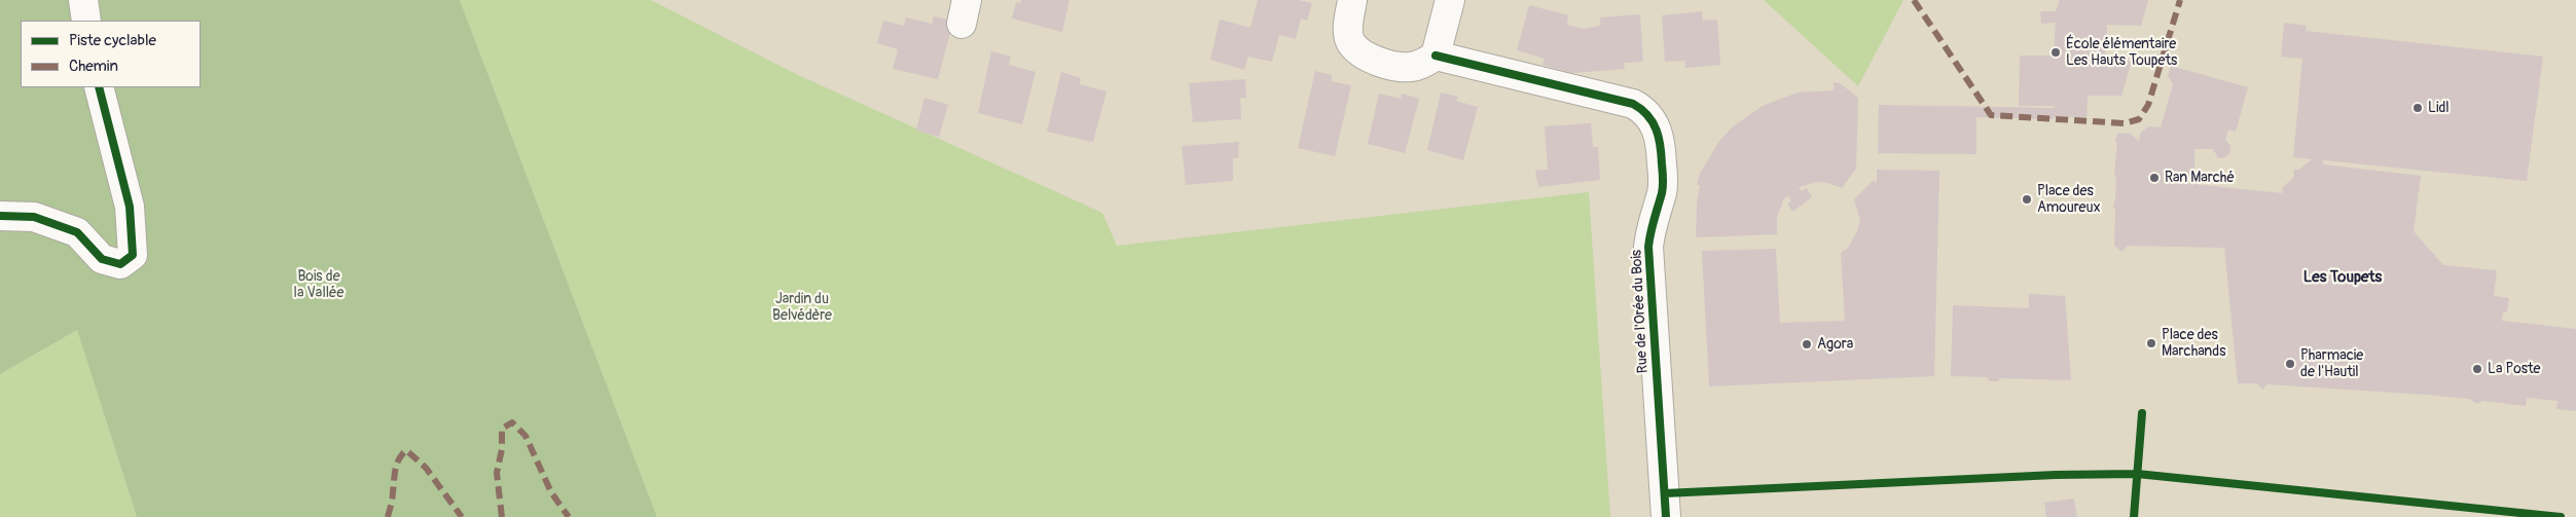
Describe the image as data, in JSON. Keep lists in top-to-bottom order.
{
  "streets": {
    "street": ["Rue de l'Orée du Bois"]
  },
  "districts": ["Les Toupets"],
  "parks": ["Bois de la Vallée", "Jardin du Belvédère"],
  "places": [
    "École élémentaire Les Hauts Toupets",
    "Lidl",
    "Ran Marché",
    "Place des Amoureux",
    "Place des Marchands",
    "Agora",
    "Pharmacie de l'Hautil",
    "La Poste"
  ],
  "legend": ["Piste cyclable", "Chemin"]
}
